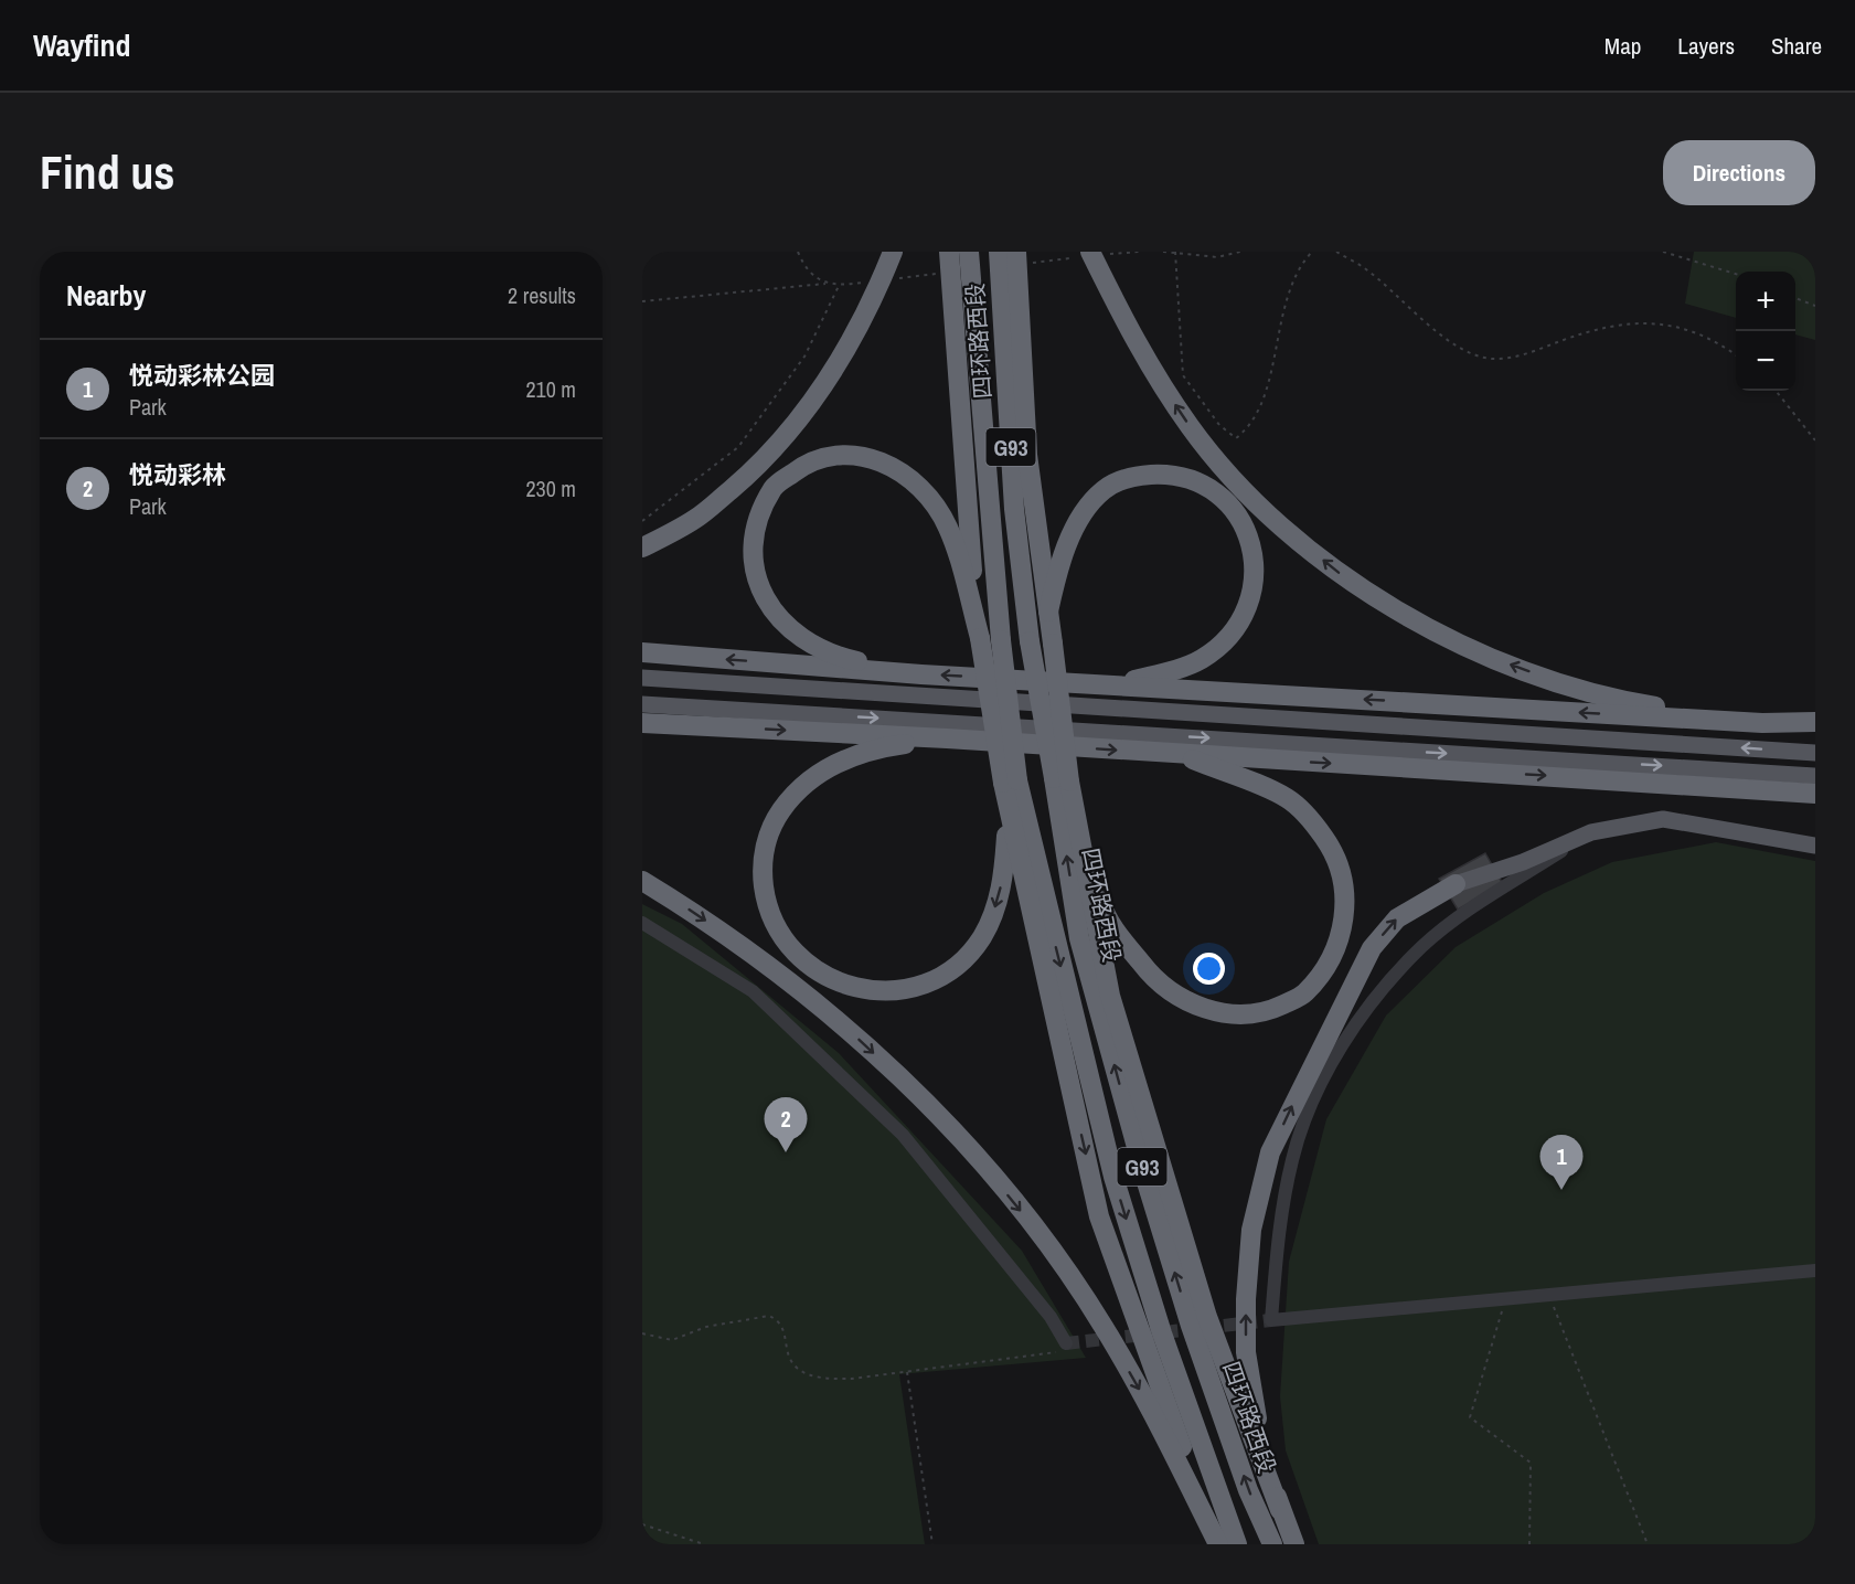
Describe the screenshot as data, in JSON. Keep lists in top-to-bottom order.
{
  "streets": {
    "highway": ["四环路西段", "G93"]
  },
  "page": {
    "header": "Wayfind",
    "nav": ["Map", "Layers", "Share"],
    "buttons": "Directions",
    "title": "Find us",
    "heading": ["Nearby", "2 results"],
    "map_buttons": ["+", "−"],
    "list": [
      {
        "mark": "1",
        "name": "悦动彩林公园",
        "note": "Park",
        "value": "210 m"
      },
      {
        "mark": "2",
        "name": "悦动彩林",
        "note": "Park",
        "value": "230 m"
      }
    ],
    "pins": ["2", "1"]
  }
}
